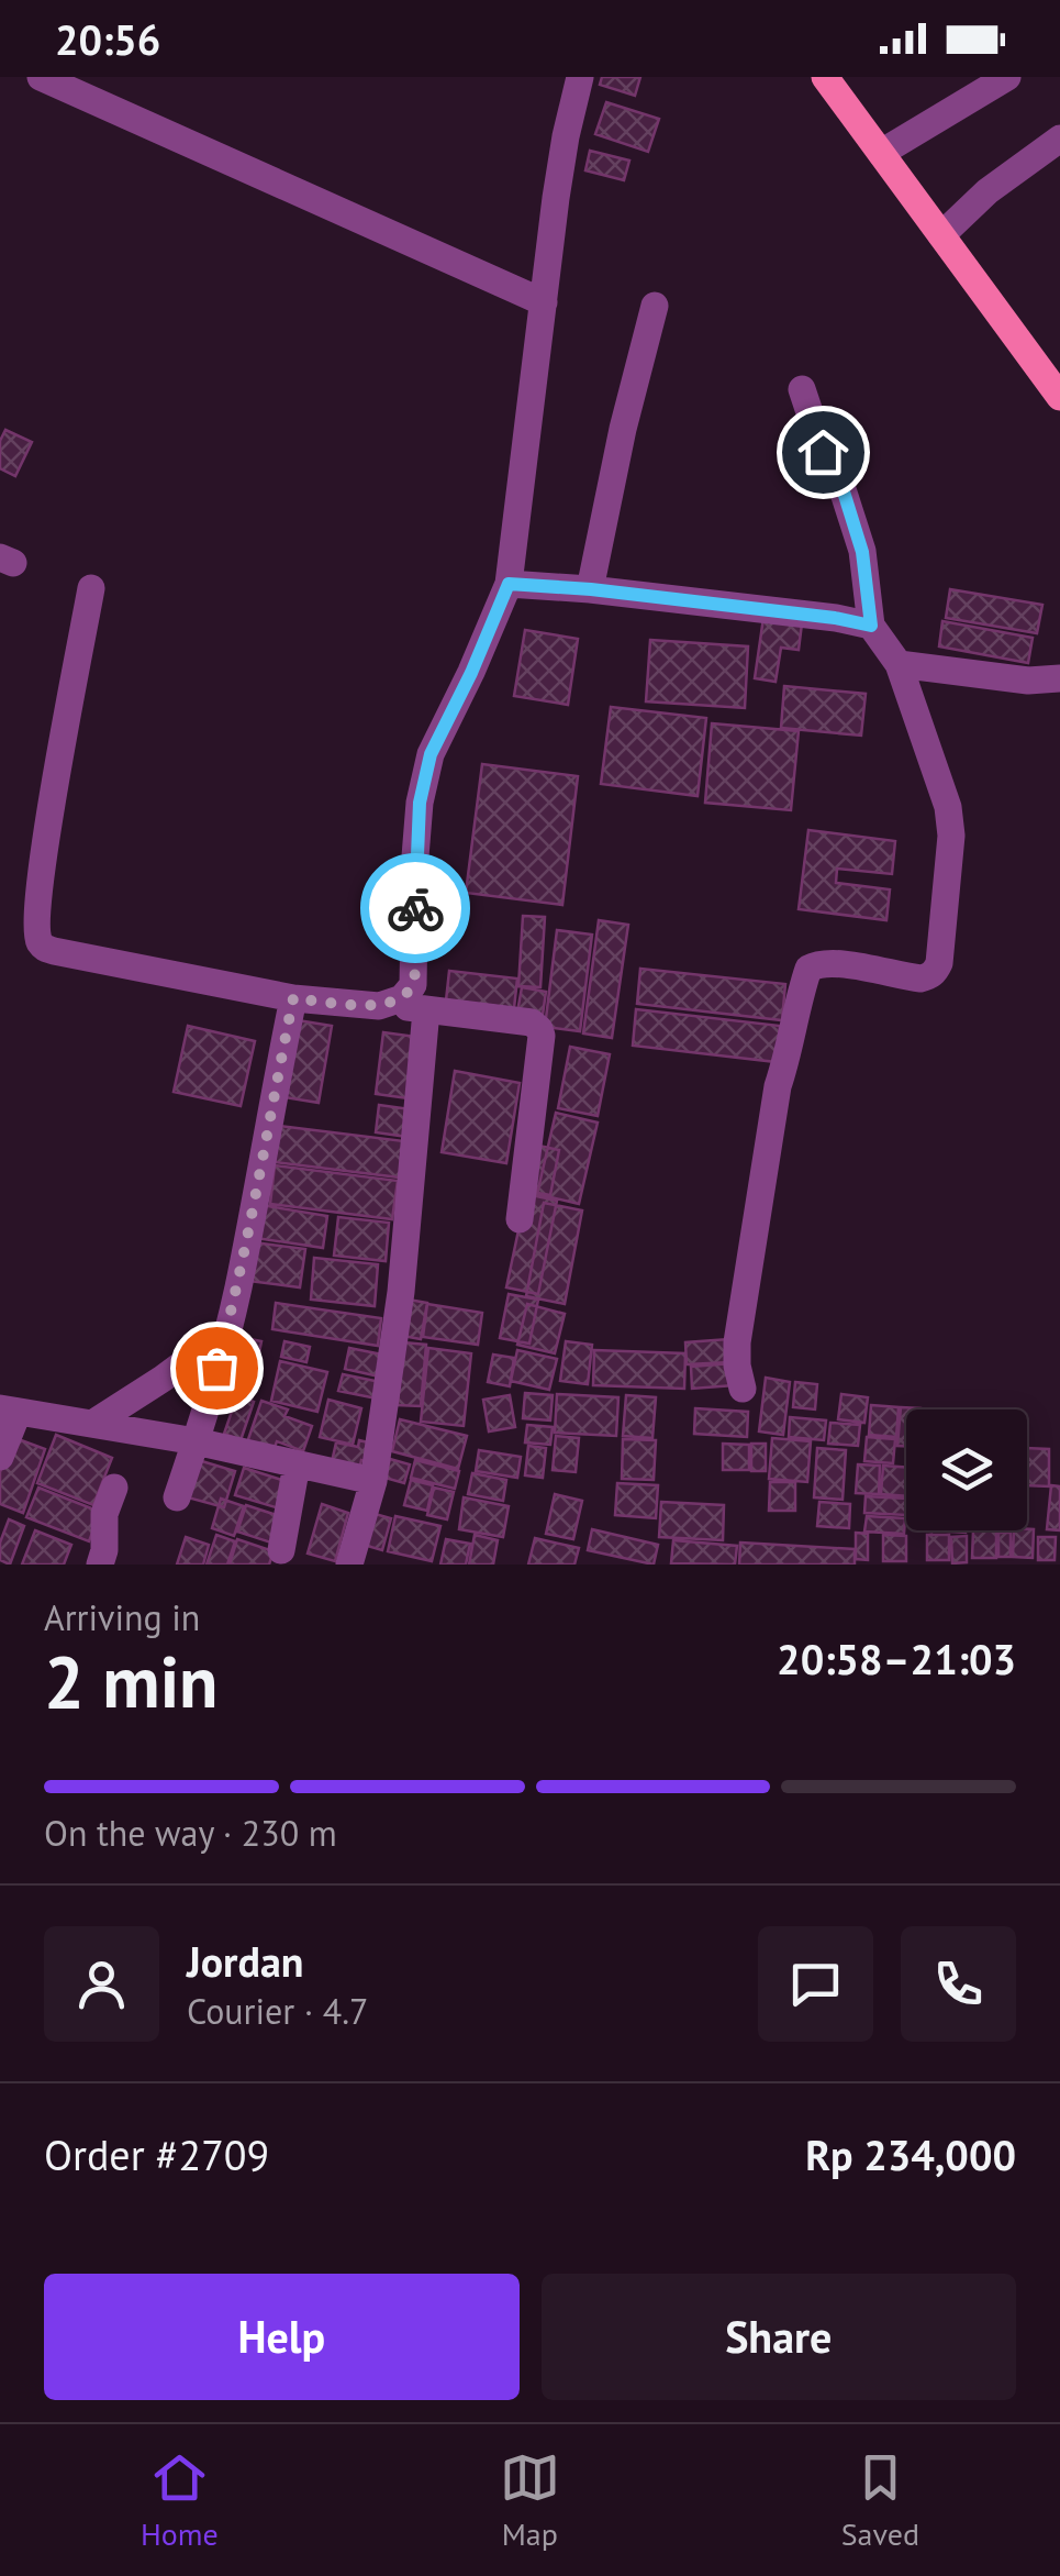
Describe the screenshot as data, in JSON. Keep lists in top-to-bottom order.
{
  "page": {
    "status": "20:56",
    "heading": ["2 min", "Arriving in", "20:58–21:03"],
    "panel": [
      "Jordan",
      "Courier · 4.7",
      "Order #2709",
      "Rp 234,000"
    ],
    "bar": "On the way · 230 m",
    "buttons": ["Help", "Share"],
    "tabs": ["Home", "Map", "Saved"]
  }
}
